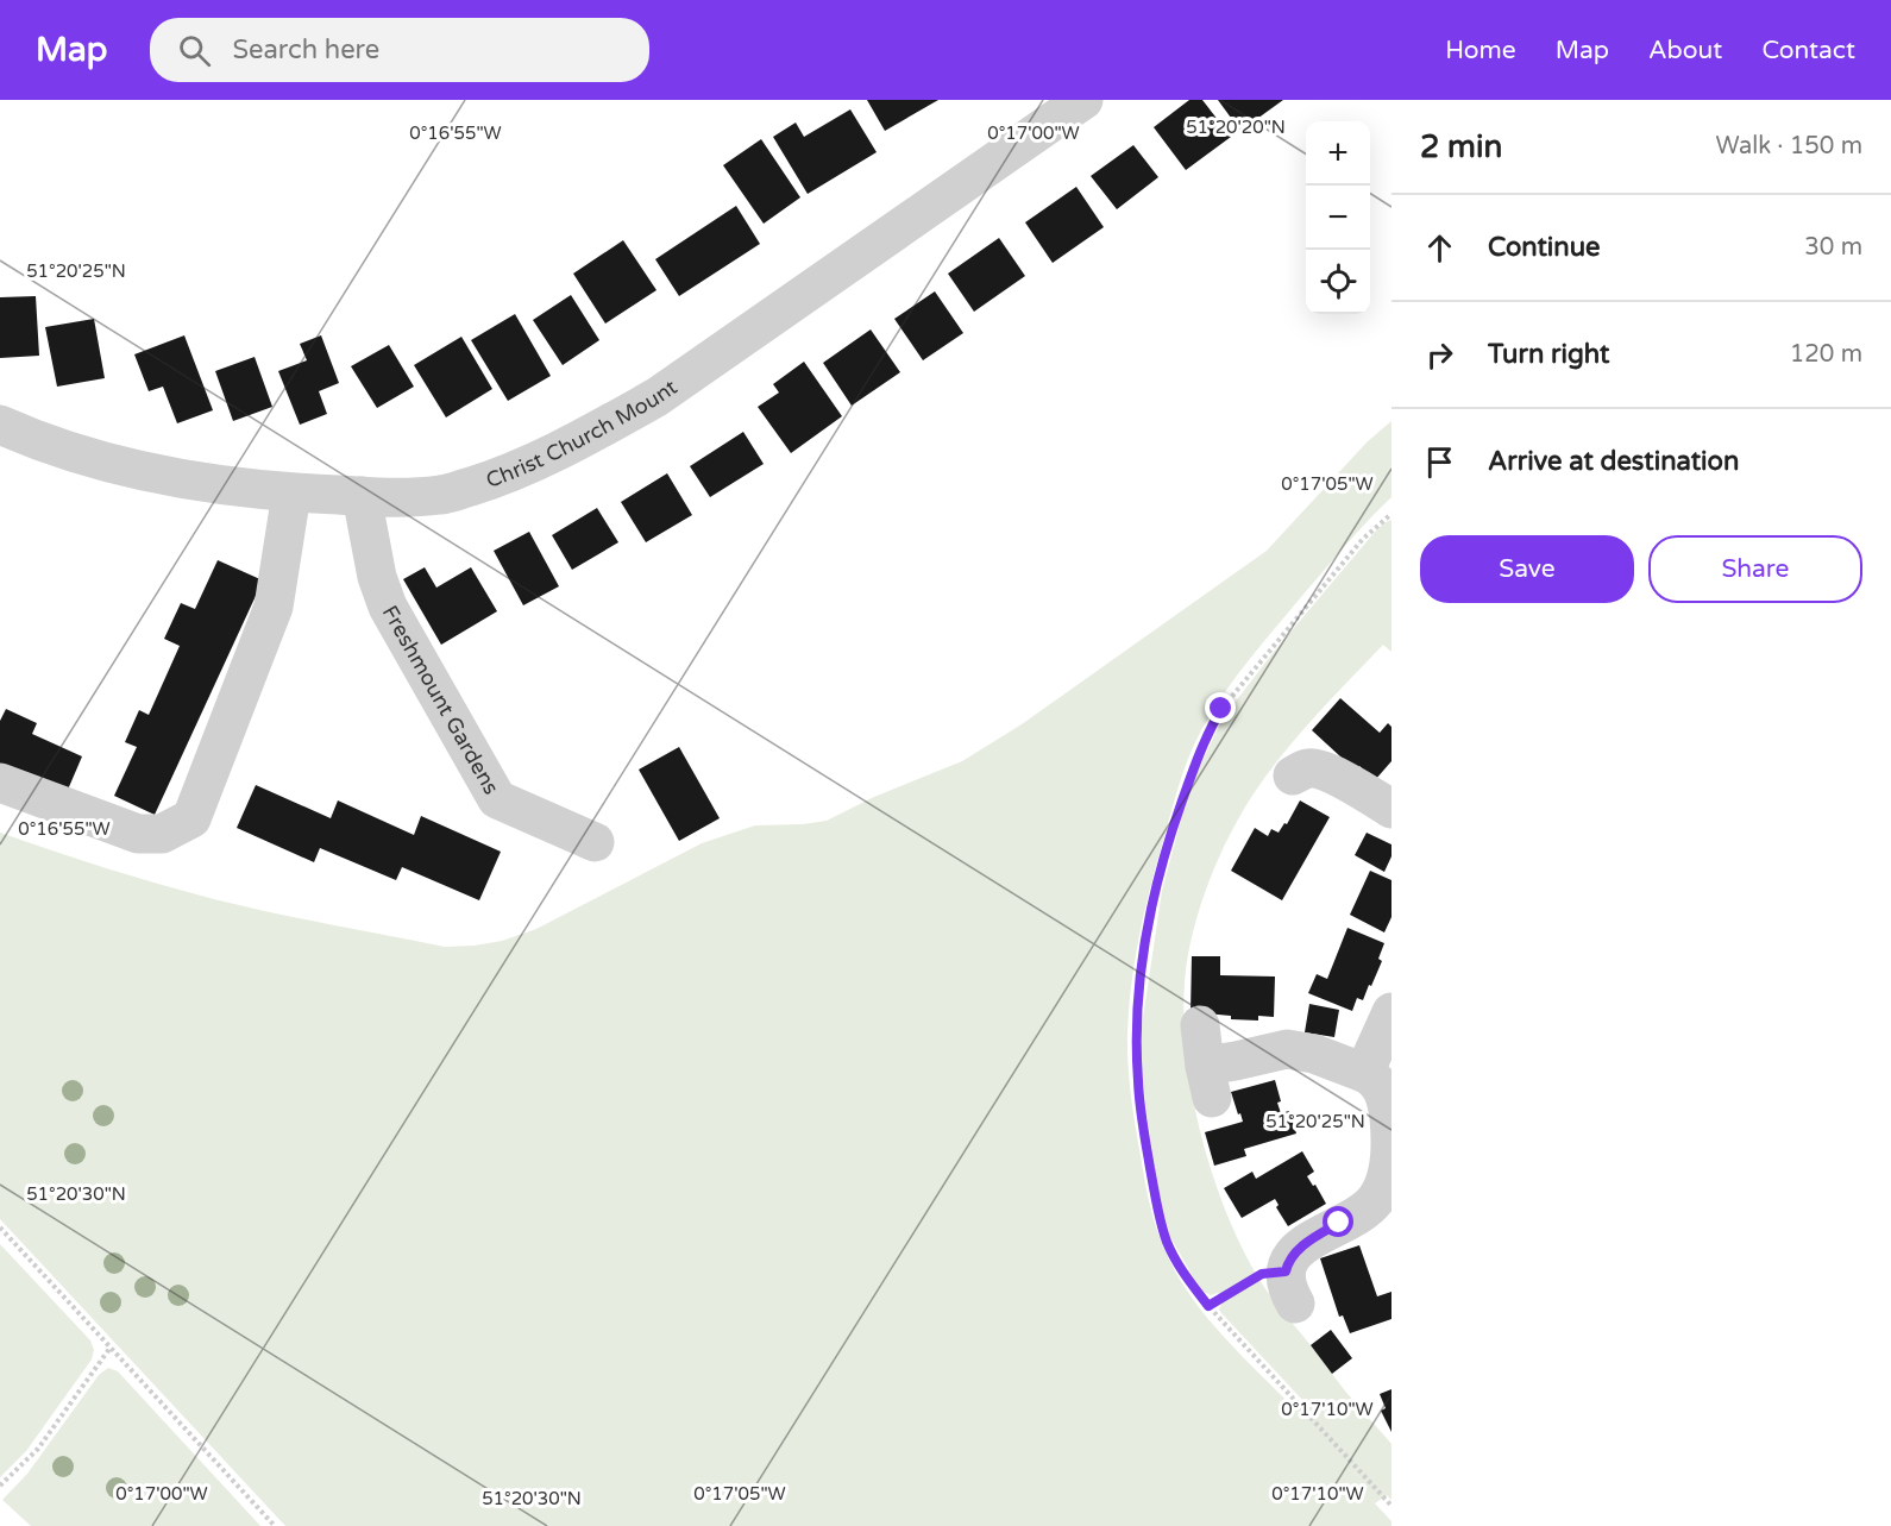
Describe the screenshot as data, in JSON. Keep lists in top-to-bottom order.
{
  "streets": {
    "street": ["Christ Church Mount", "Freshmount Gardens"]
  },
  "crossings": [
    ["Christ Church Mount", "Freshmount Gardens"]
  ],
  "page": {
    "header": "Map",
    "search": "Search here",
    "nav": [
      "Home",
      "Map",
      "About",
      "Contact"
    ],
    "heading": ["2 min", "Walk · 150 m"],
    "map_buttons": ["+", "−"],
    "list": [
      ["Continue", "30 m"],
      ["Turn right", "120 m"],
      "Arrive at destination"
    ],
    "buttons": ["Save", "Share"]
  },
  "coordinates": [
    "51°20'20\"N",
    "0°16'55\"W",
    "0°17'00\"W",
    "51°20'25\"N",
    "0°17'05\"W",
    "51°20'30\"N",
    "0°17'10\"W"
  ]
}
